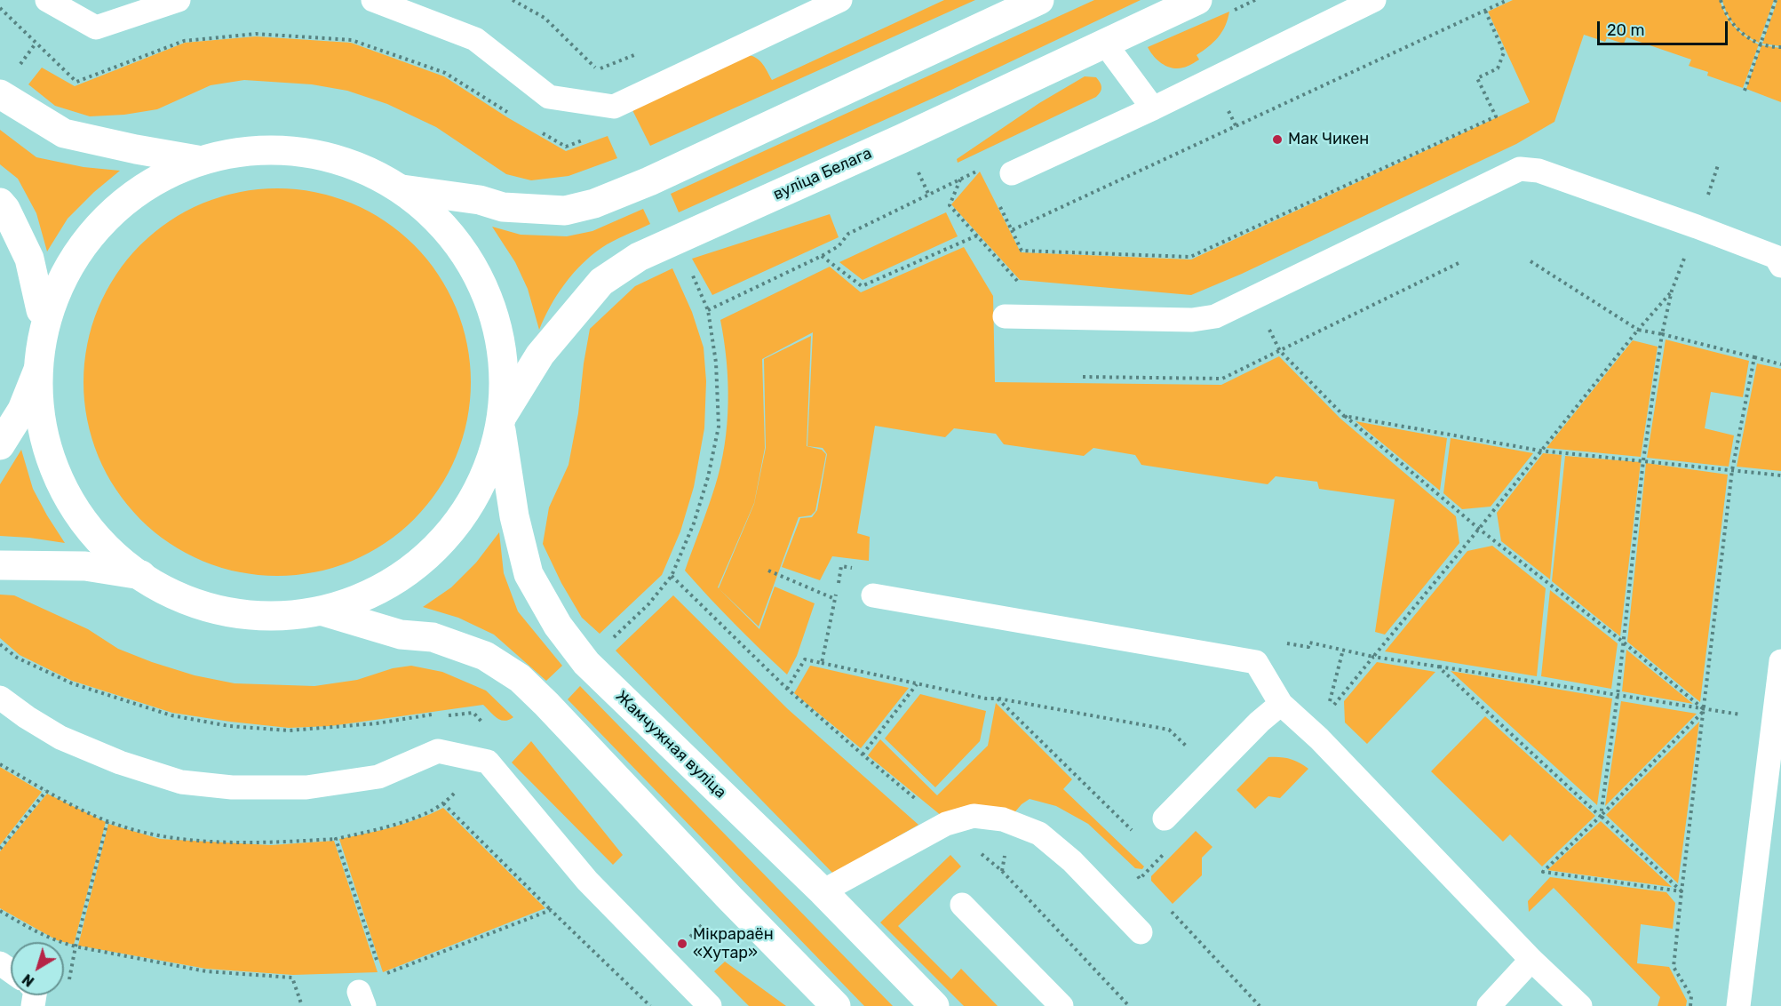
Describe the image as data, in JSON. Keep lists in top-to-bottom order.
{
  "streets": {
    "main road": ["вуліца Белага", "Жамчужная вуліца"]
  },
  "crossings": [
    ["вуліца Белага", "Жамчужная вуліца"]
  ],
  "places": ["Мак Чикен", "Мікрараён «Хутар»"],
  "scale_bar": "20 m",
  "north": "bottom left"
}
